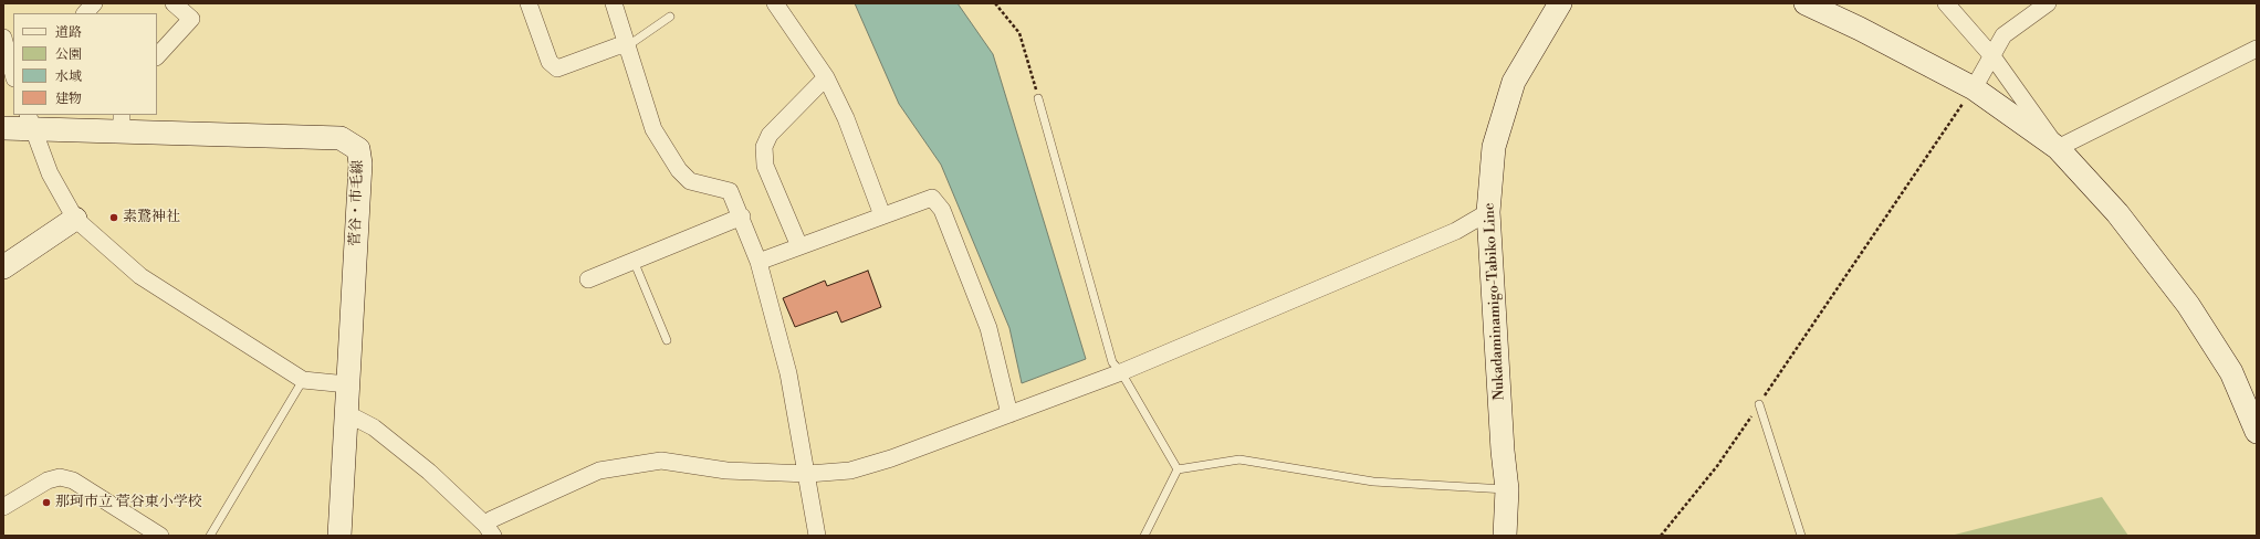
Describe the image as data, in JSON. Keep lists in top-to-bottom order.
{
  "streets": {
    "street": ["菅谷・市毛線", "Nukadaminamigo-Tabiko Line"]
  },
  "places": ["素鵞神社", "那珂市立 菅谷東小学校"],
  "legend": [
    "道路",
    "公園",
    "水域",
    "建物"
  ]
}
